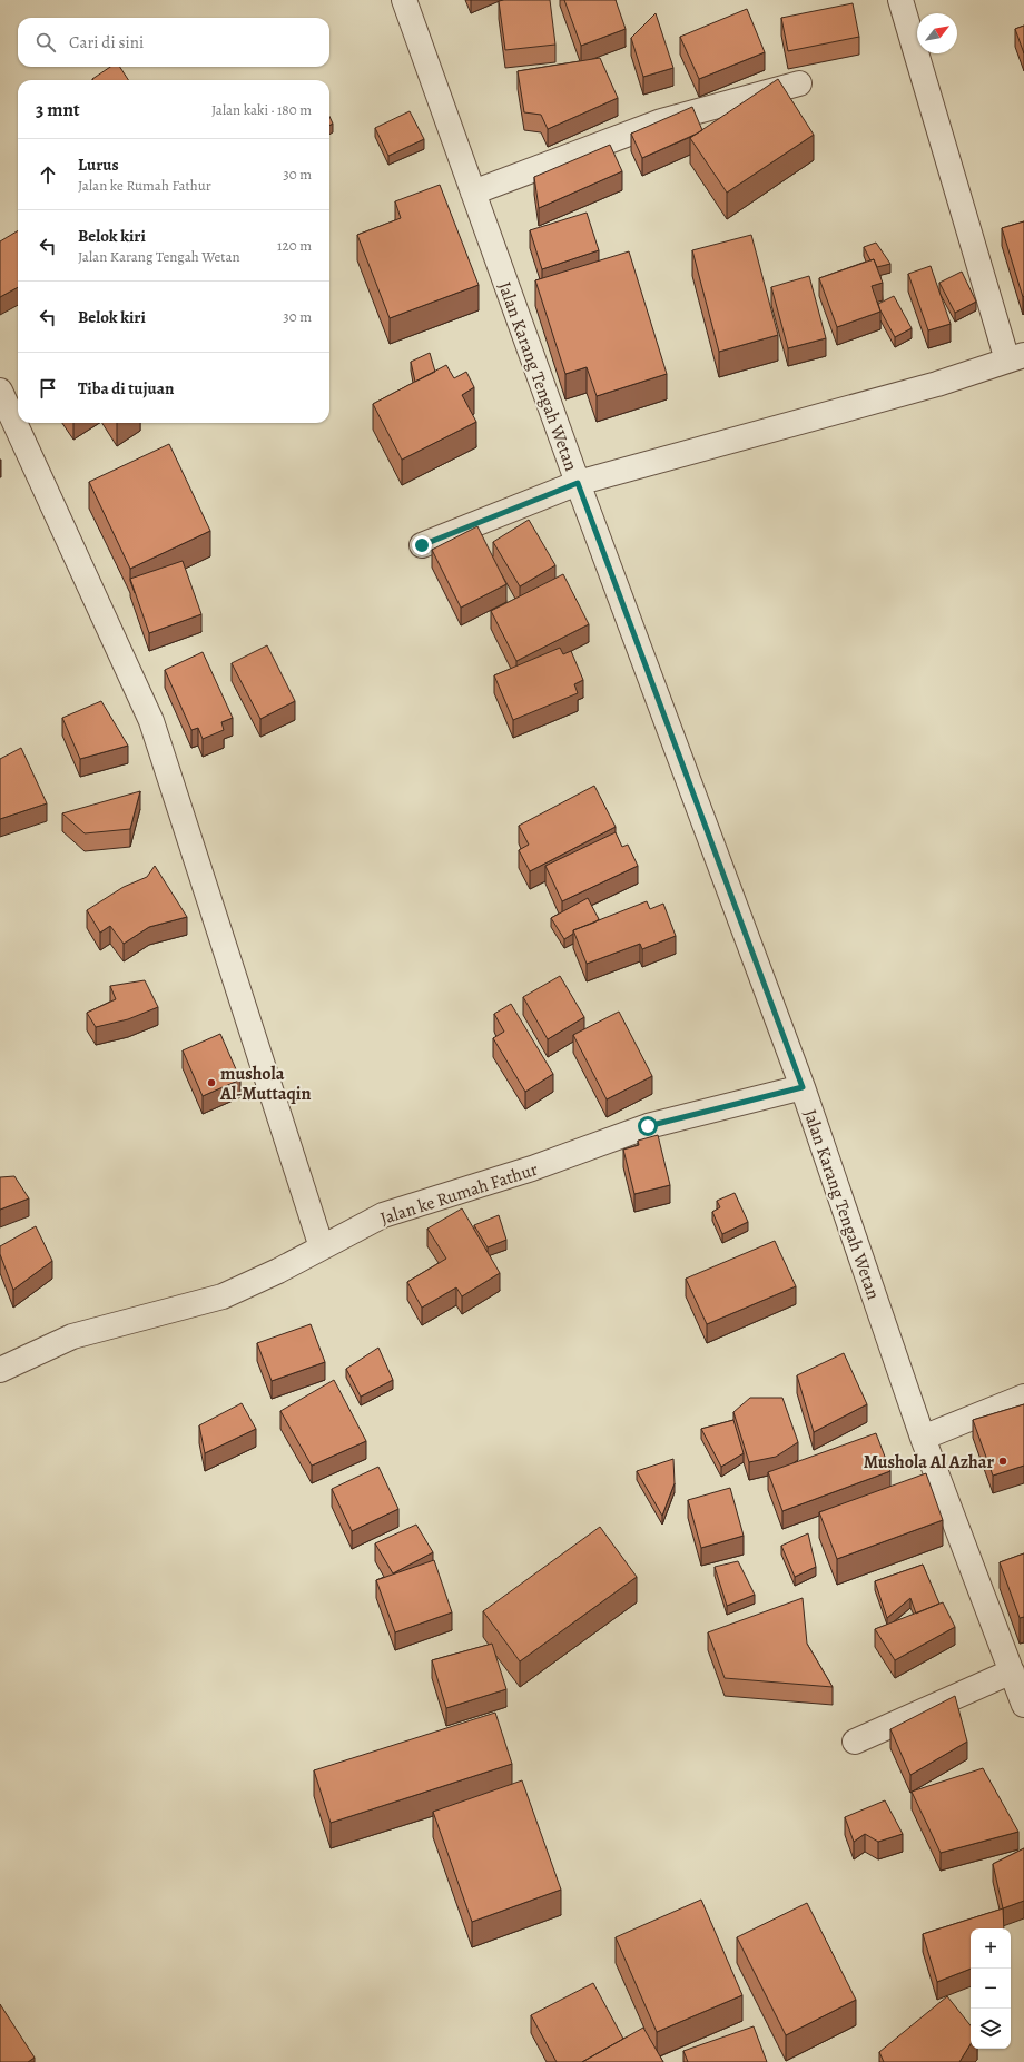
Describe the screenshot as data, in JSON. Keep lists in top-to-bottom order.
{
  "streets": {
    "street": ["Jalan Karang Tengah Wetan", "Jalan ke Rumah Fathur"]
  },
  "crossings": [
    ["Jalan Karang Tengah Wetan", "Jalan ke Rumah Fathur"]
  ],
  "places": ["mushola Al-Muttaqin", "Mushola Al Azhar"],
  "north": "top right",
  "page": {
    "search": "Cari di sini",
    "heading": ["3 mnt", "Jalan kaki · 180 m"],
    "list": [
      ["Lurus", "Jalan ke Rumah Fathur", "30 m"],
      ["Belok kiri", "Jalan Karang Tengah Wetan", "120 m"],
      ["Belok kiri", "30 m"],
      "Tiba di tujuan"
    ],
    "map_buttons": ["+", "−"]
  }
}
